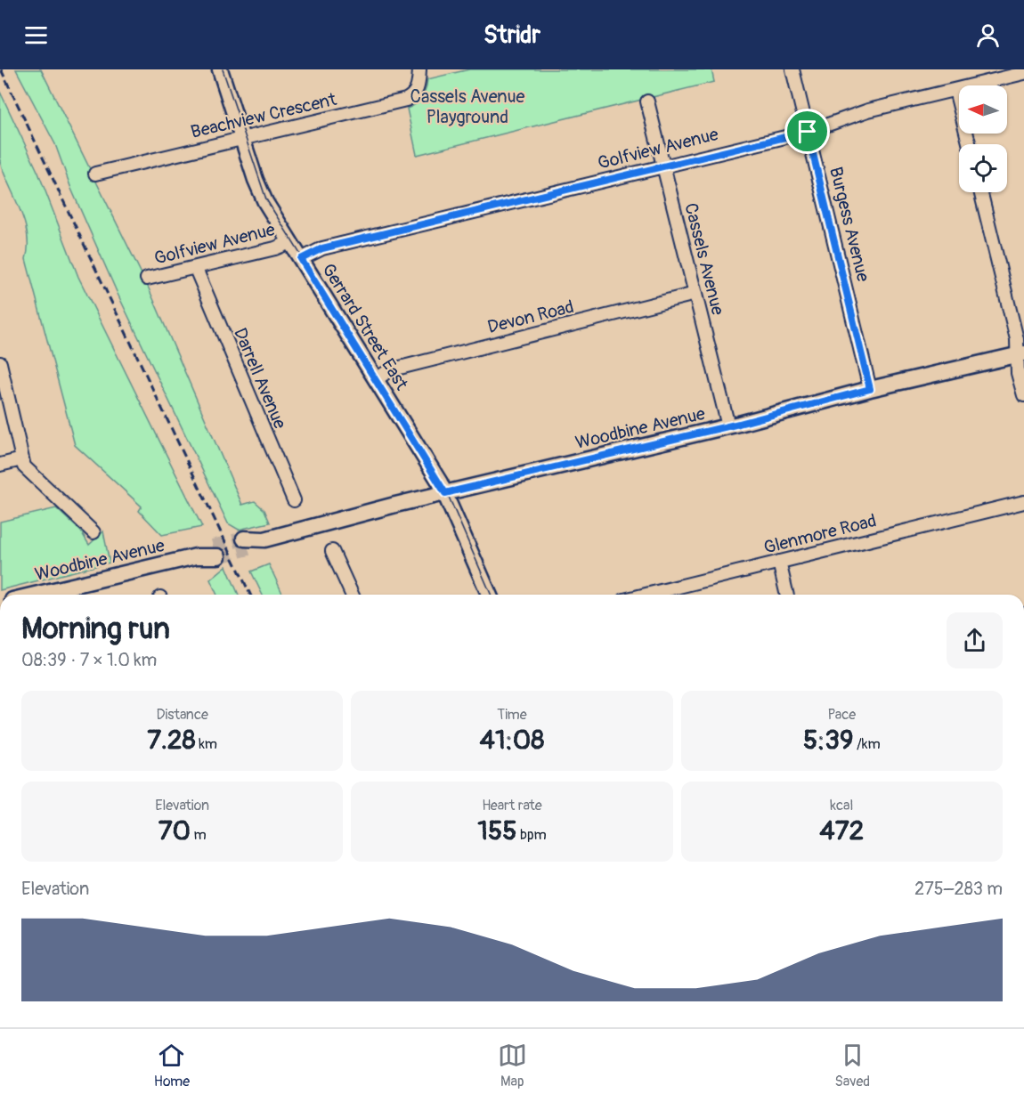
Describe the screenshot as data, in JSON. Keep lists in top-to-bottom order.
{
  "streets": {
    "main road": ["Gerrard Street East", "Woodbine Avenue"],
    "street": [
      "Beachview Crescent",
      "Golfview Avenue",
      "Burgess Avenue",
      "Cassels Avenue",
      "Devon Road",
      "Darrell Avenue",
      "Glenmore Road"
    ]
  },
  "crossings": [
    ["Beachview Crescent", "Gerrard Street East"],
    ["Golfview Avenue", "Burgess Avenue"],
    ["Golfview Avenue", "Cassels Avenue"],
    ["Golfview Avenue", "Gerrard Street East"],
    ["Golfview Avenue", "Darrell Avenue"],
    ["Burgess Avenue", "Woodbine Avenue"],
    ["Cassels Avenue", "Devon Road"],
    ["Cassels Avenue", "Woodbine Avenue"],
    ["Devon Road", "Gerrard Street East"],
    ["Gerrard Street East", "Woodbine Avenue"]
  ],
  "parks": ["Cassels Avenue Playground"],
  "north": "left",
  "page": {
    "header": "Stridr",
    "heading": ["Morning run", "08:39 · 7 × 1.0 km"],
    "stats": [
      ["Distance", "7.28 km"],
      ["Time", "41:08"],
      ["Pace", "5:39 /km"],
      ["Elevation", "70 m"],
      ["Heart rate", "155 bpm"],
      ["kcal", "472"]
    ],
    "chart": ["Elevation", "275–283 m"],
    "tabs": ["Home", "Map", "Saved"]
  }
}
